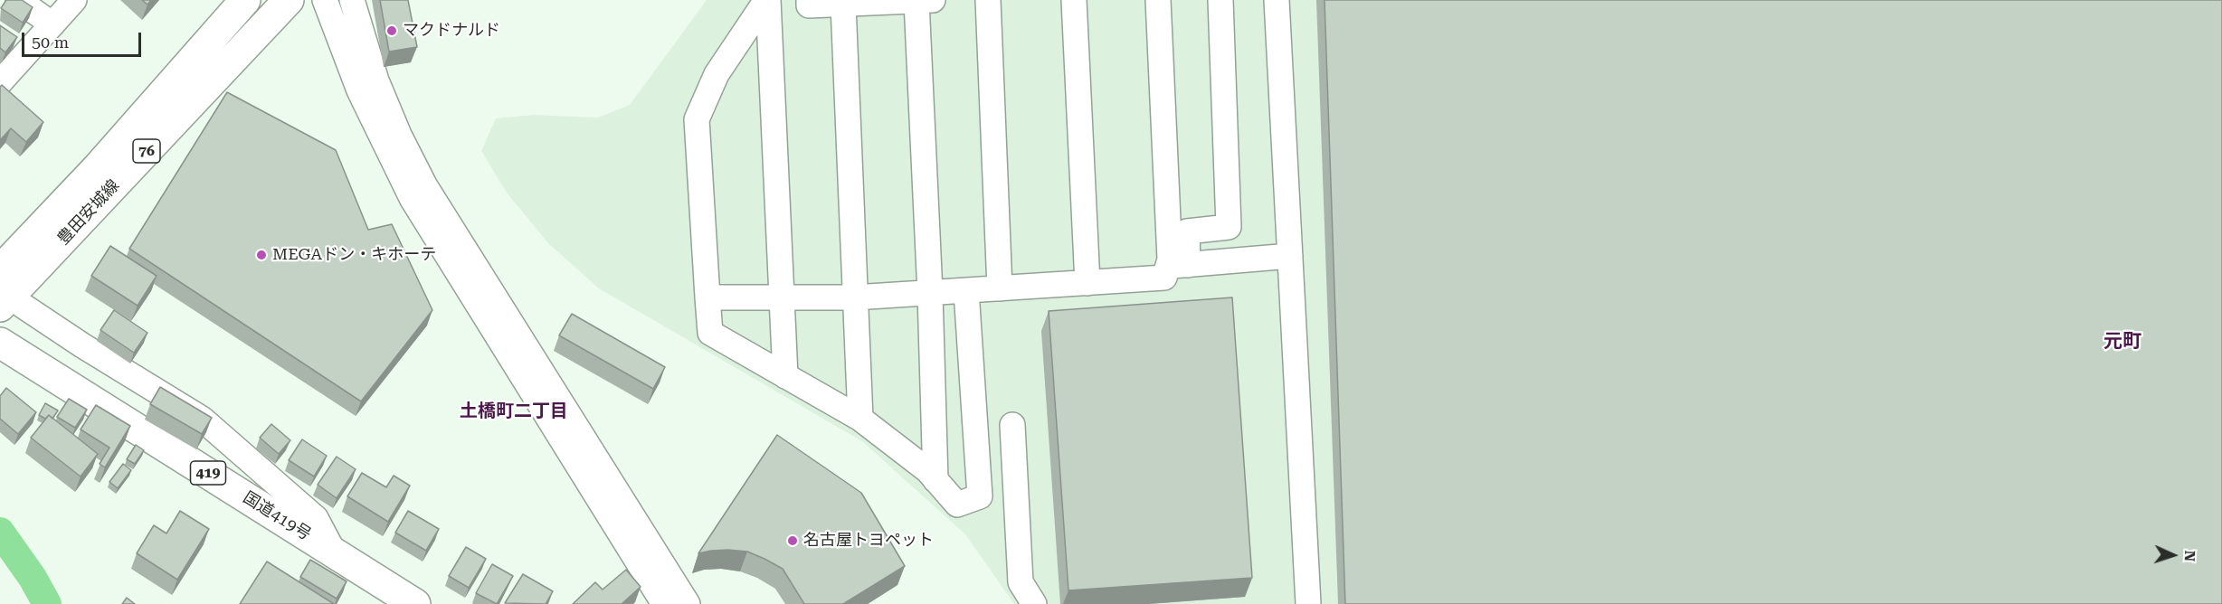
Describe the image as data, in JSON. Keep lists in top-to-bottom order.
{
  "streets": {
    "main road": [
      "76",
      "豊田安城線",
      "419",
      "国道419号"
    ]
  },
  "districts": ["元町", "土橋町二丁目"],
  "places": ["マクドナルド", "MEGAドン・キホーテ", "名古屋トヨペット"],
  "scale_bar": "50 m",
  "north": "right"
}
